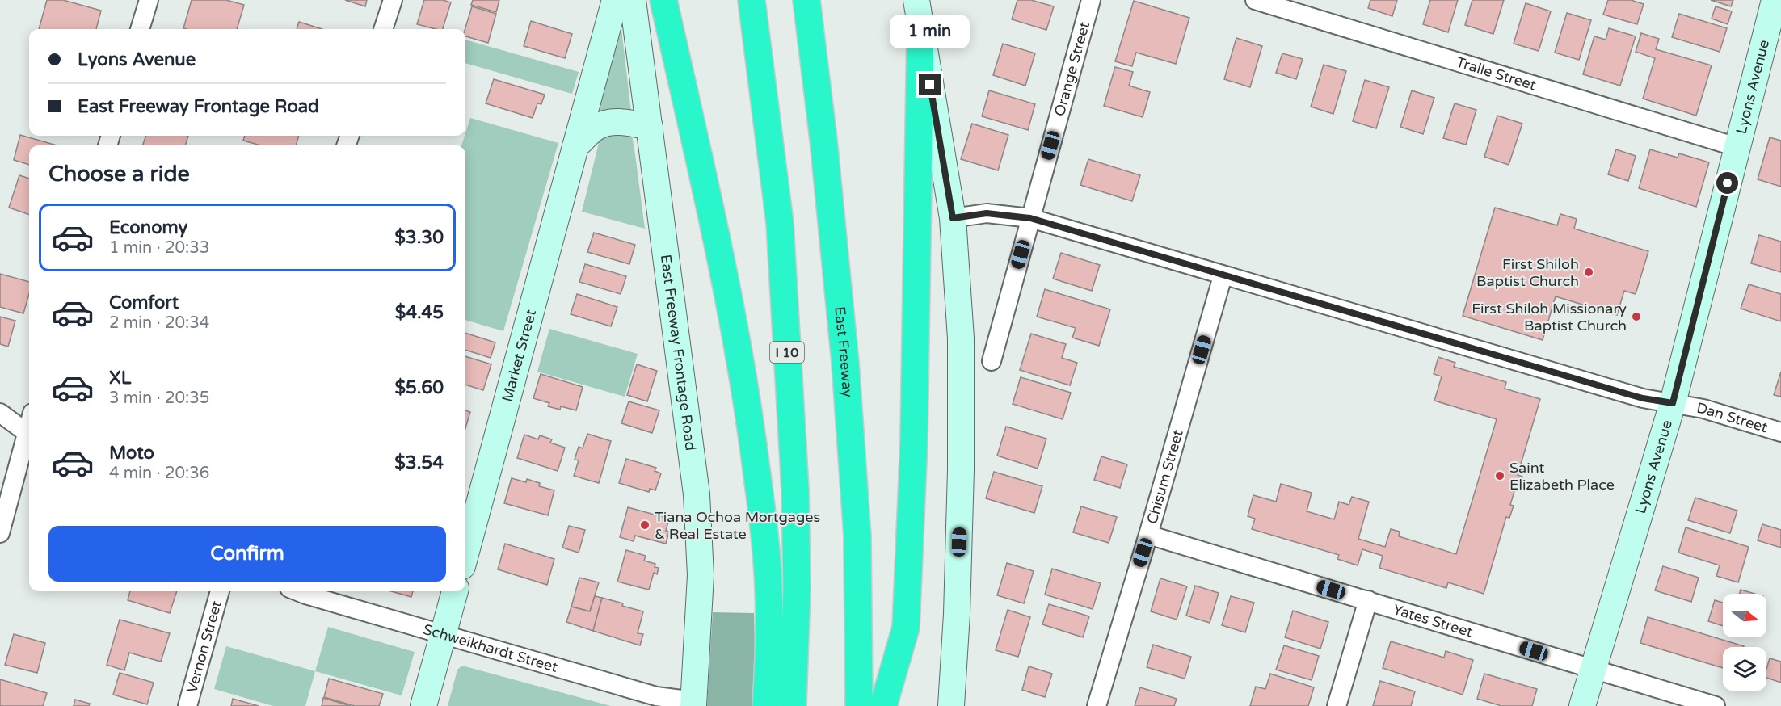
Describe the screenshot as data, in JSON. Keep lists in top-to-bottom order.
{
  "streets": {
    "highway": ["I 10", "East Freeway"],
    "street": [
      "Orange Street",
      "Tralle Street",
      "Lyons Avenue",
      "East Freeway Frontage Road",
      "Market Street",
      "Dan Street",
      "Chisum Street",
      "Yates Street",
      "Vernon Street",
      "Schweikhardt Street"
    ]
  },
  "crossings": [
    ["Orange Street", "Dan Street"],
    ["Tralle Street", "Lyons Avenue"],
    ["Lyons Avenue", "Dan Street"],
    ["Lyons Avenue", "Yates Street"],
    ["East Freeway Frontage Road", "Schweikhardt Street"],
    ["Dan Street", "Chisum Street"],
    ["Chisum Street", "Yates Street"]
  ],
  "places": [
    "First Shiloh Baptist Church",
    "First Shiloh Missionary Baptist Church",
    "Saint Elizabeth Place",
    "Tiana Ochoa Mortgages & Real Estate"
  ],
  "north": "right",
  "page": {
    "bubble": "1 min",
    "banner": ["Lyons Avenue", "East Freeway Frontage Road"],
    "heading": "Choose a ride",
    "list": [
      {
        "name": "Economy",
        "note": "1 min · 20:33",
        "value": "$3.30"
      },
      {
        "name": "Comfort",
        "note": "2 min · 20:34",
        "value": "$4.45"
      },
      {
        "name": "XL",
        "note": "3 min · 20:35",
        "value": "$5.60"
      },
      {
        "name": "Moto",
        "note": "4 min · 20:36",
        "value": "$3.54"
      }
    ],
    "buttons": "Confirm"
  }
}
